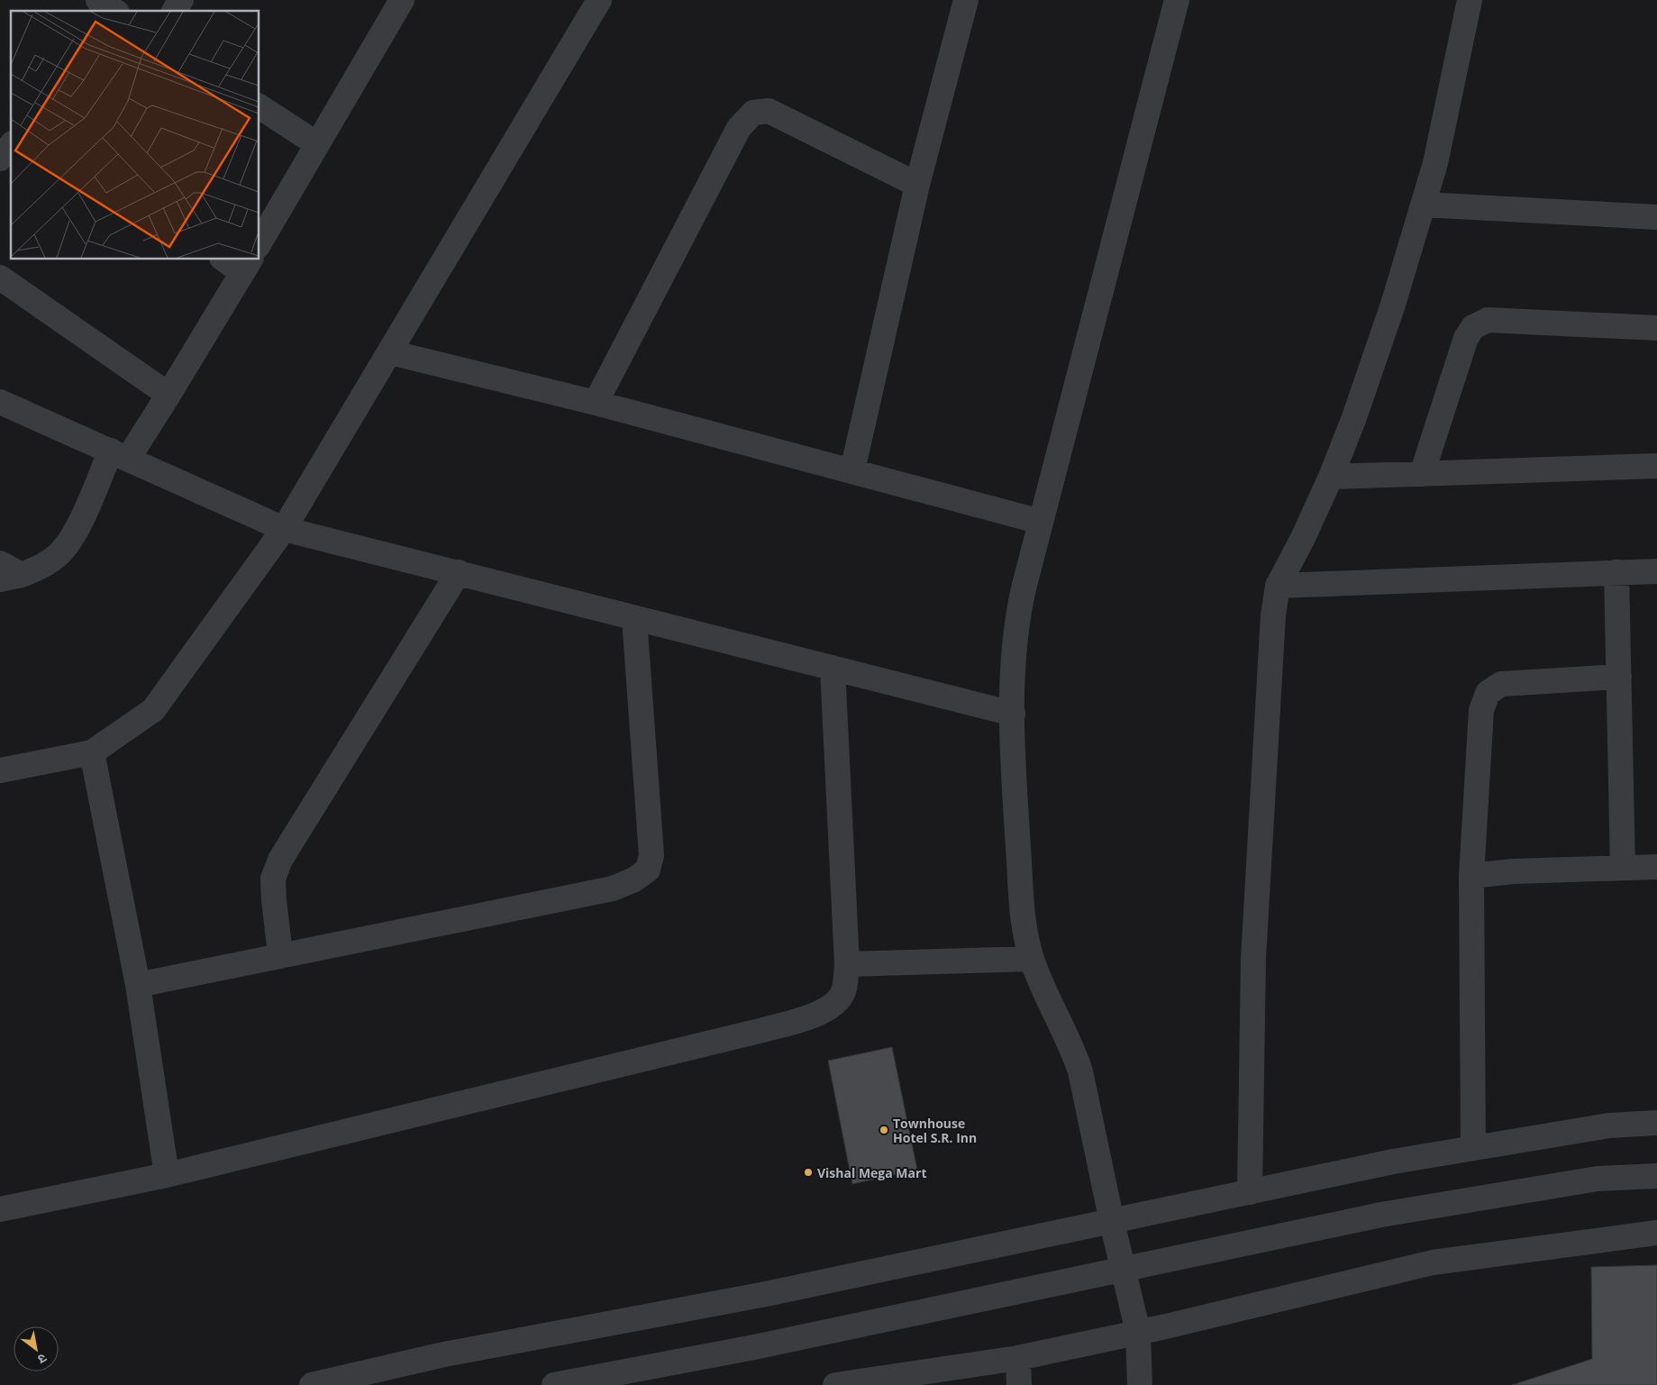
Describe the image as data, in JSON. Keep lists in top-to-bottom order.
{
  "places": ["Townhouse Hotel S.R. Inn", "Vishal Mega Mart"],
  "north": "bottom right"
}
